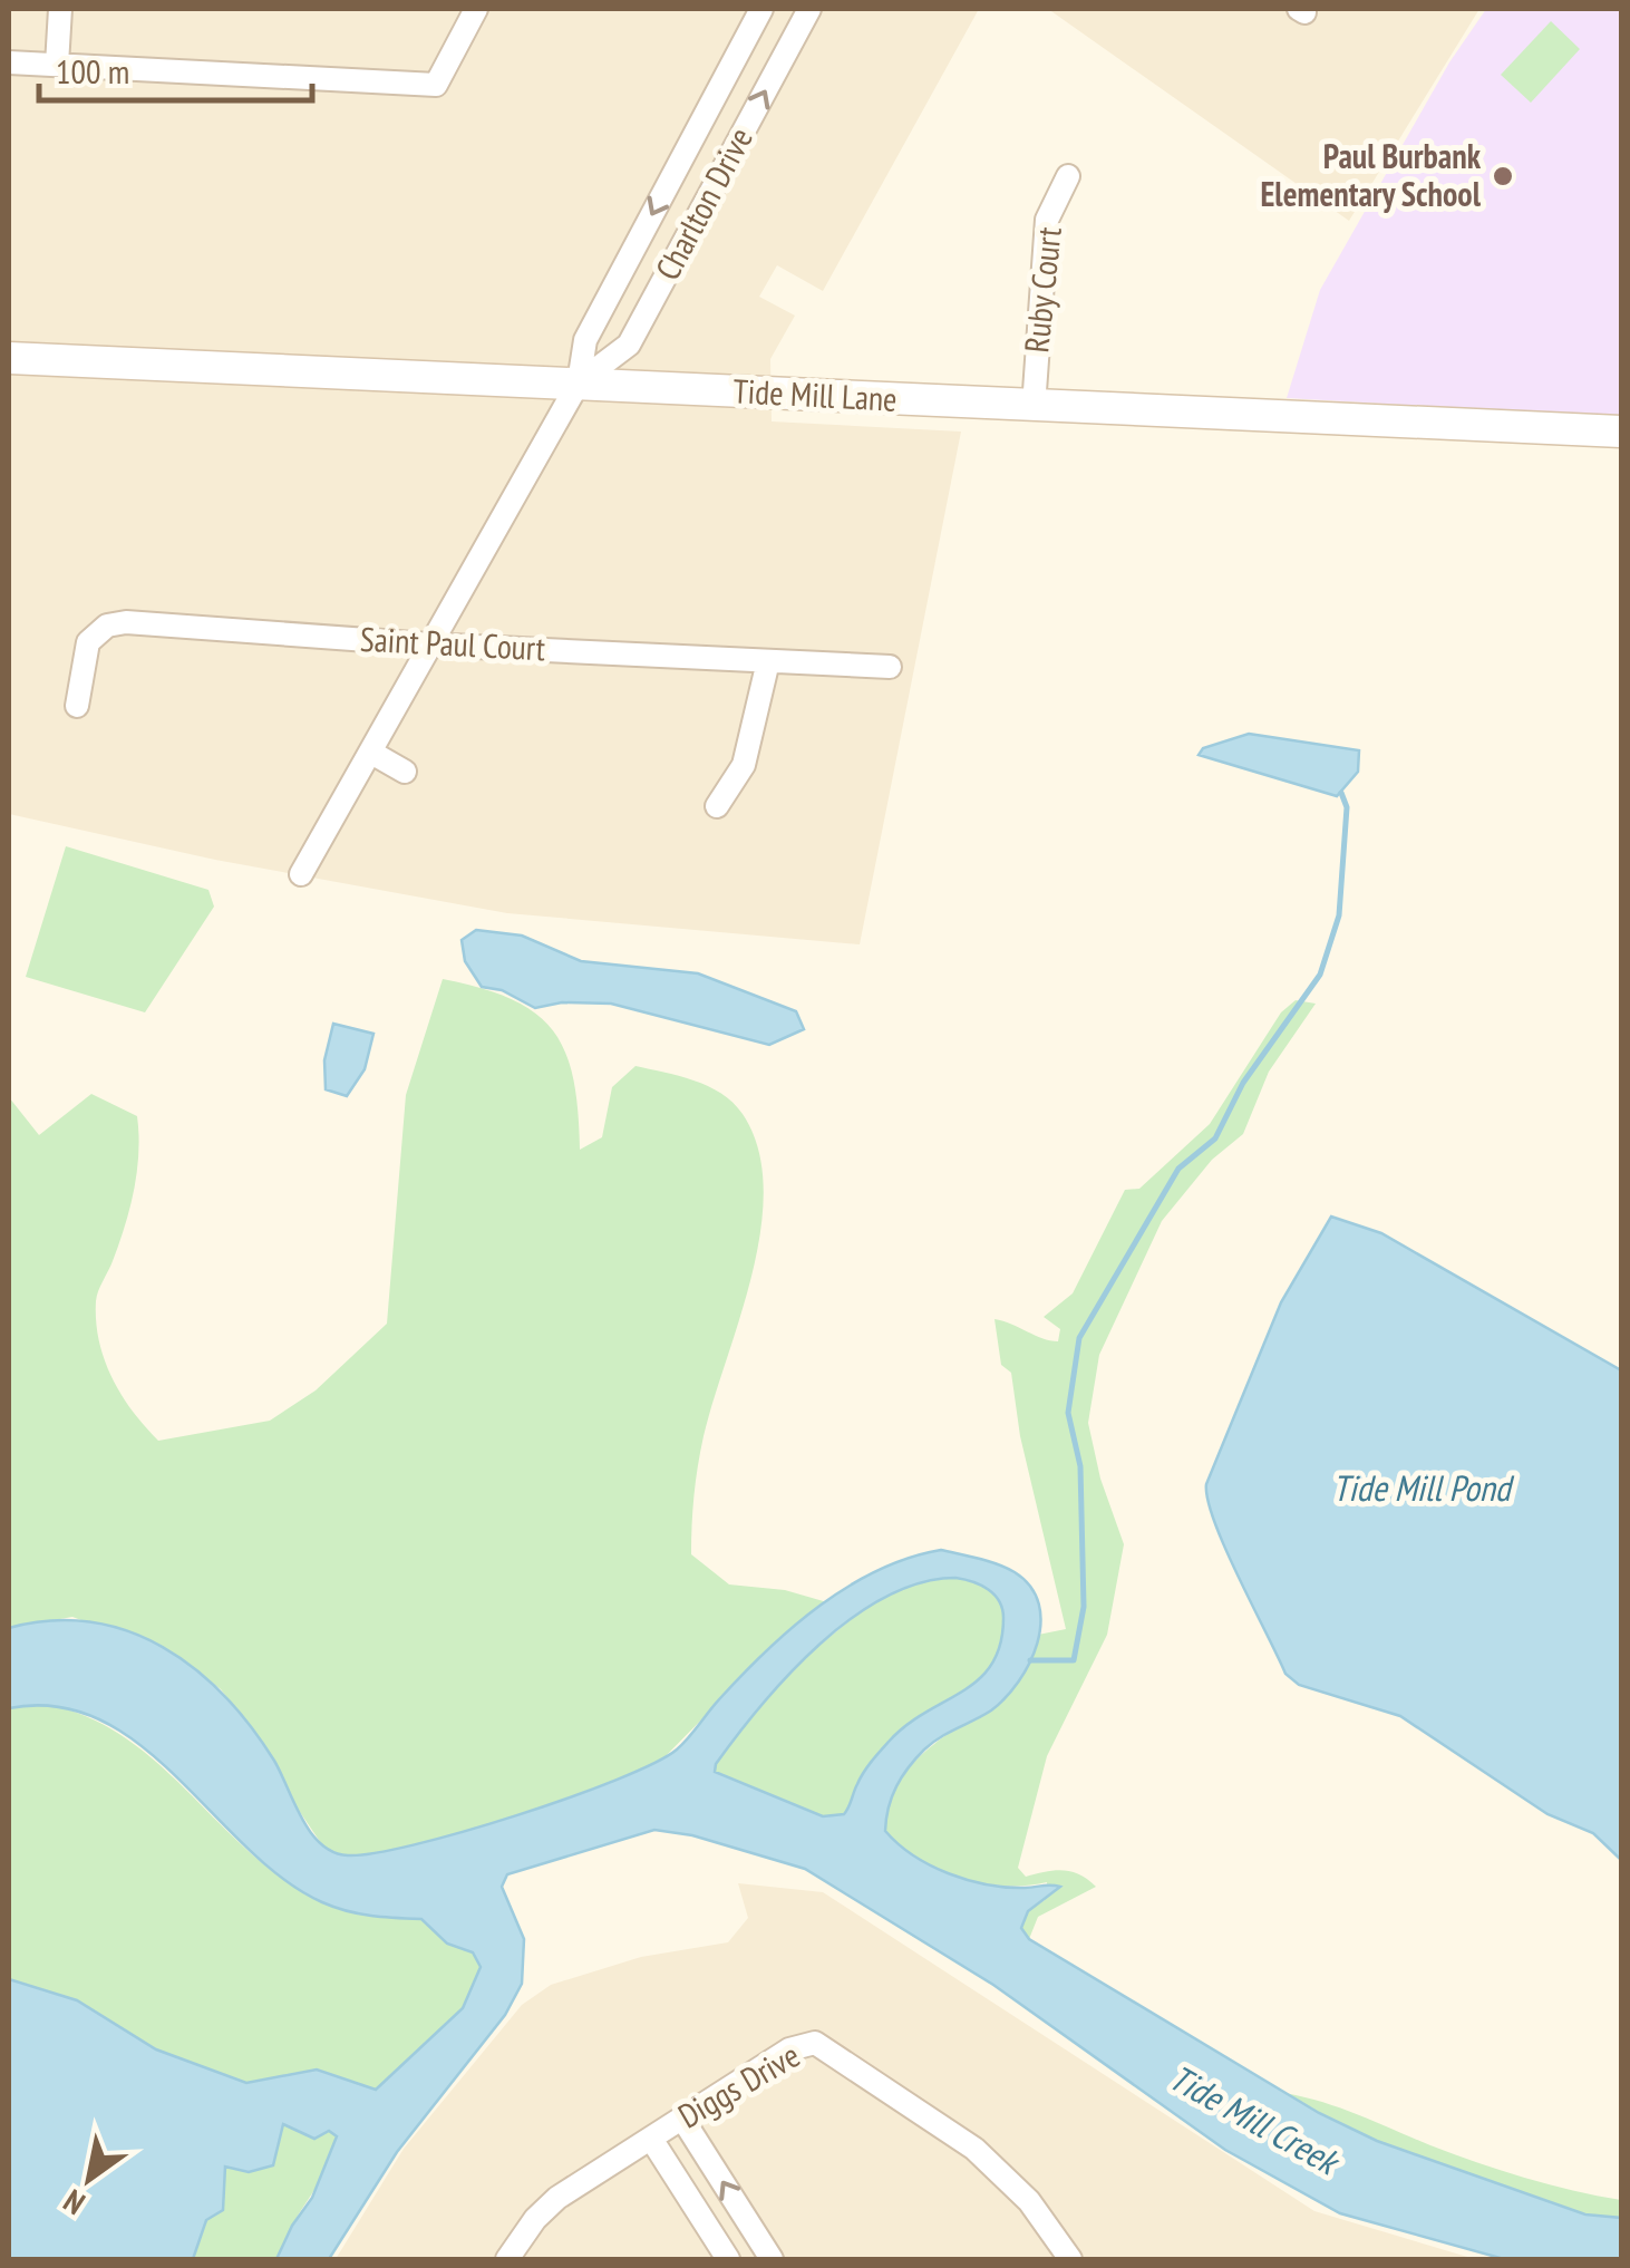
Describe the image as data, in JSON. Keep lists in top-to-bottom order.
{
  "streets": {
    "street": [
      "Charlton Drive",
      "Ruby Court",
      "Tide Mill Lane",
      "Saint Paul Court",
      "Diggs Drive"
    ]
  },
  "crossings": [
    ["Charlton Drive", "Tide Mill Lane"],
    ["Charlton Drive", "Saint Paul Court"],
    ["Ruby Court", "Tide Mill Lane"]
  ],
  "water": ["Tide Mill Pond", "Tide Mill Creek"],
  "places": ["Paul Burbank Elementary School"],
  "scale_bar": "100 m",
  "north": "bottom left"
}
